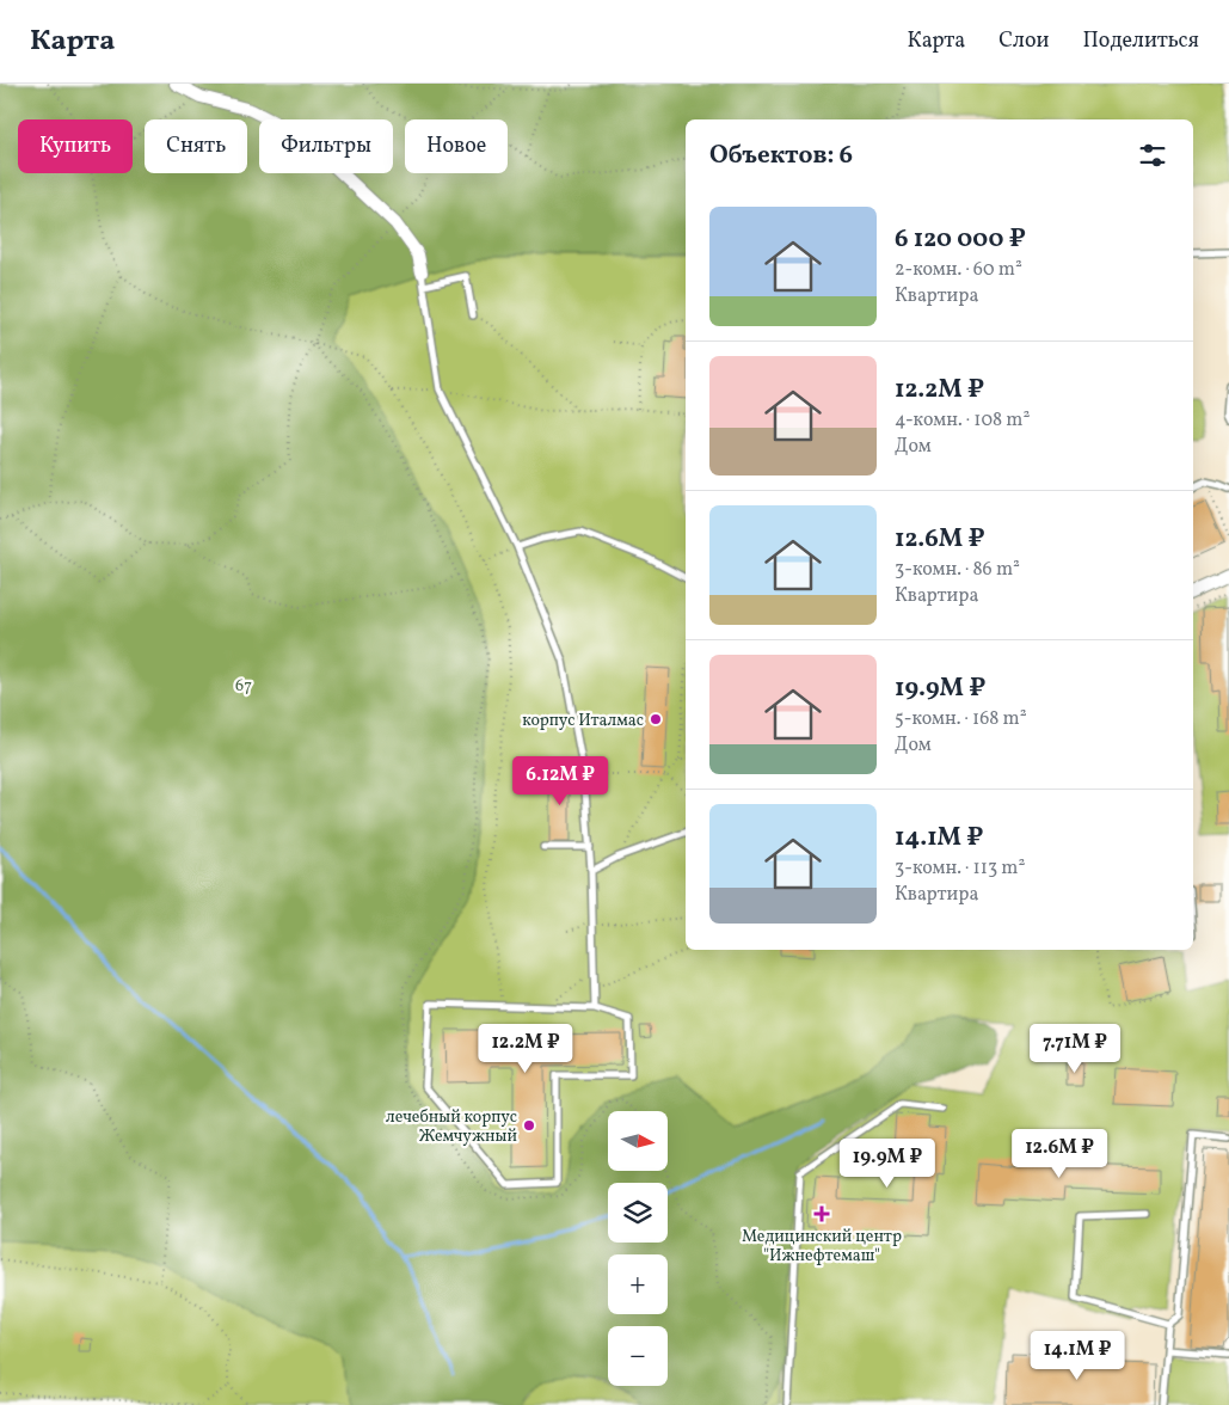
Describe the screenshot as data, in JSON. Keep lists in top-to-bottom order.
{
  "parks": ["67"],
  "places": {
    "other": ["корпус Италмас", "лечебный корпус Жемчужный"],
    "health": ["Медицинский центр \"Ижнефтемаш\""]
  },
  "north": "right",
  "page": {
    "header": "Карта",
    "nav": ["Карта", "Слои", "Поделиться"],
    "chip": [
      "Купить",
      "Снять",
      "Фильтры",
      "Новое"
    ],
    "heading": "Объектов: 6",
    "list": [
      {
        "name": "6 120 000 ₽",
        "note": "2-комн. · 60 m² · Квартира"
      },
      {
        "name": "12.2M ₽",
        "note": "4-комн. · 108 m² · Дом"
      },
      {
        "name": "12.6M ₽",
        "note": "3-комн. · 86 m² · Квартира"
      },
      {
        "name": "19.9M ₽",
        "note": "5-комн. · 168 m² · Дом"
      },
      {
        "name": "14.1M ₽",
        "note": "3-комн. · 113 m² · Квартира"
      }
    ],
    "price": [
      "6.12M ₽",
      "12.2M ₽",
      "7.71M ₽",
      "12.6M ₽",
      "19.9M ₽",
      "14.1M ₽"
    ],
    "map_buttons": ["+", "−"]
  }
}
